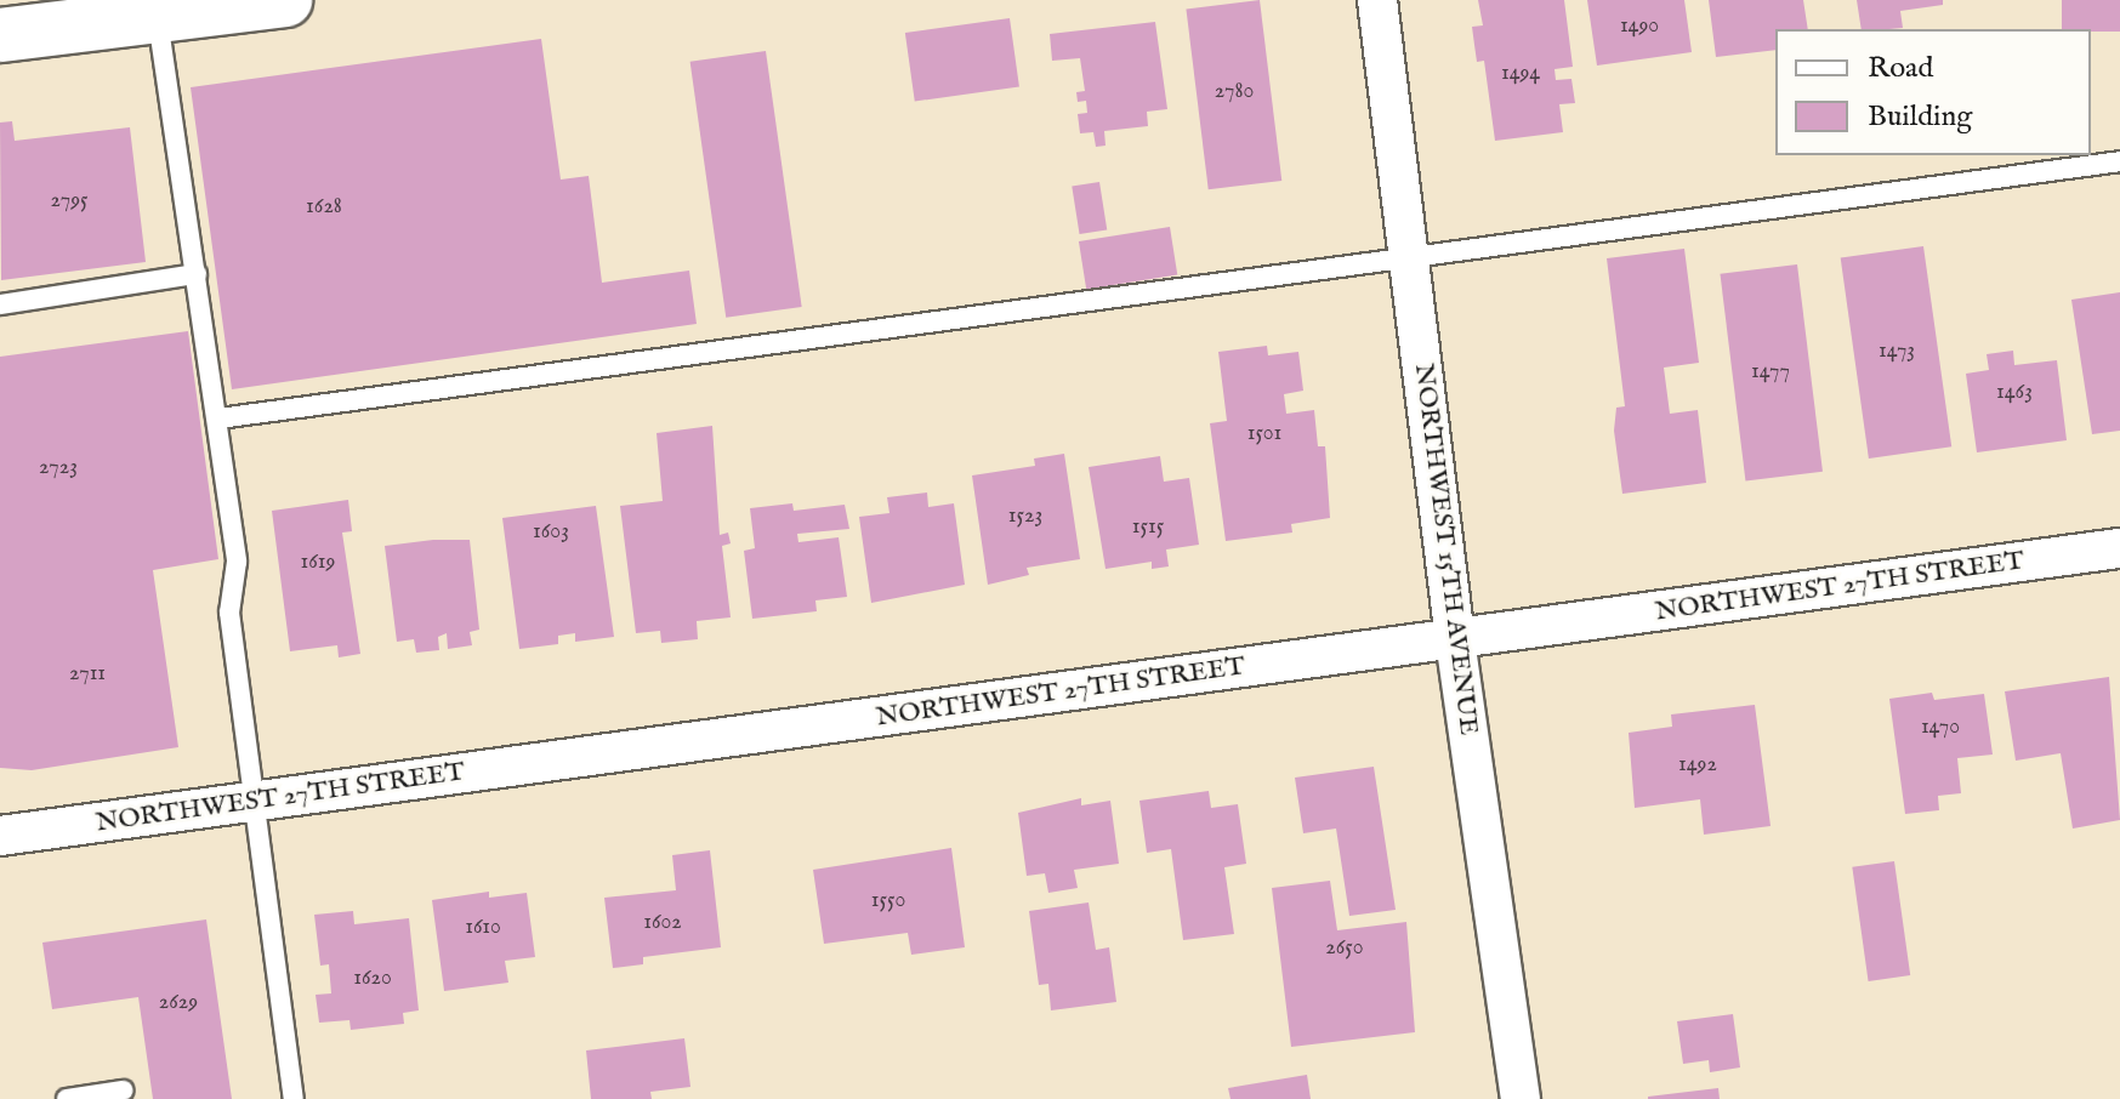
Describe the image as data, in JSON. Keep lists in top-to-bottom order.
{
  "streets": {
    "street": ["NORTHWEST 15TH AVENUE", "NORTHWEST 27TH STREET"]
  },
  "crossings": [
    ["NORTHWEST 15TH AVENUE", "NORTHWEST 27TH STREET"]
  ],
  "house_numbers": [
    "1490",
    "1494",
    "2780",
    "2795",
    "1628",
    "1473",
    "1477",
    "1463",
    "1501",
    "2723",
    "1523",
    "1515",
    "1603",
    "1619",
    "2711",
    "1470",
    "1492",
    "1550",
    "1602",
    "1610",
    "2650",
    "1620",
    "2629"
  ],
  "legend": ["Road", "Building"]
}
